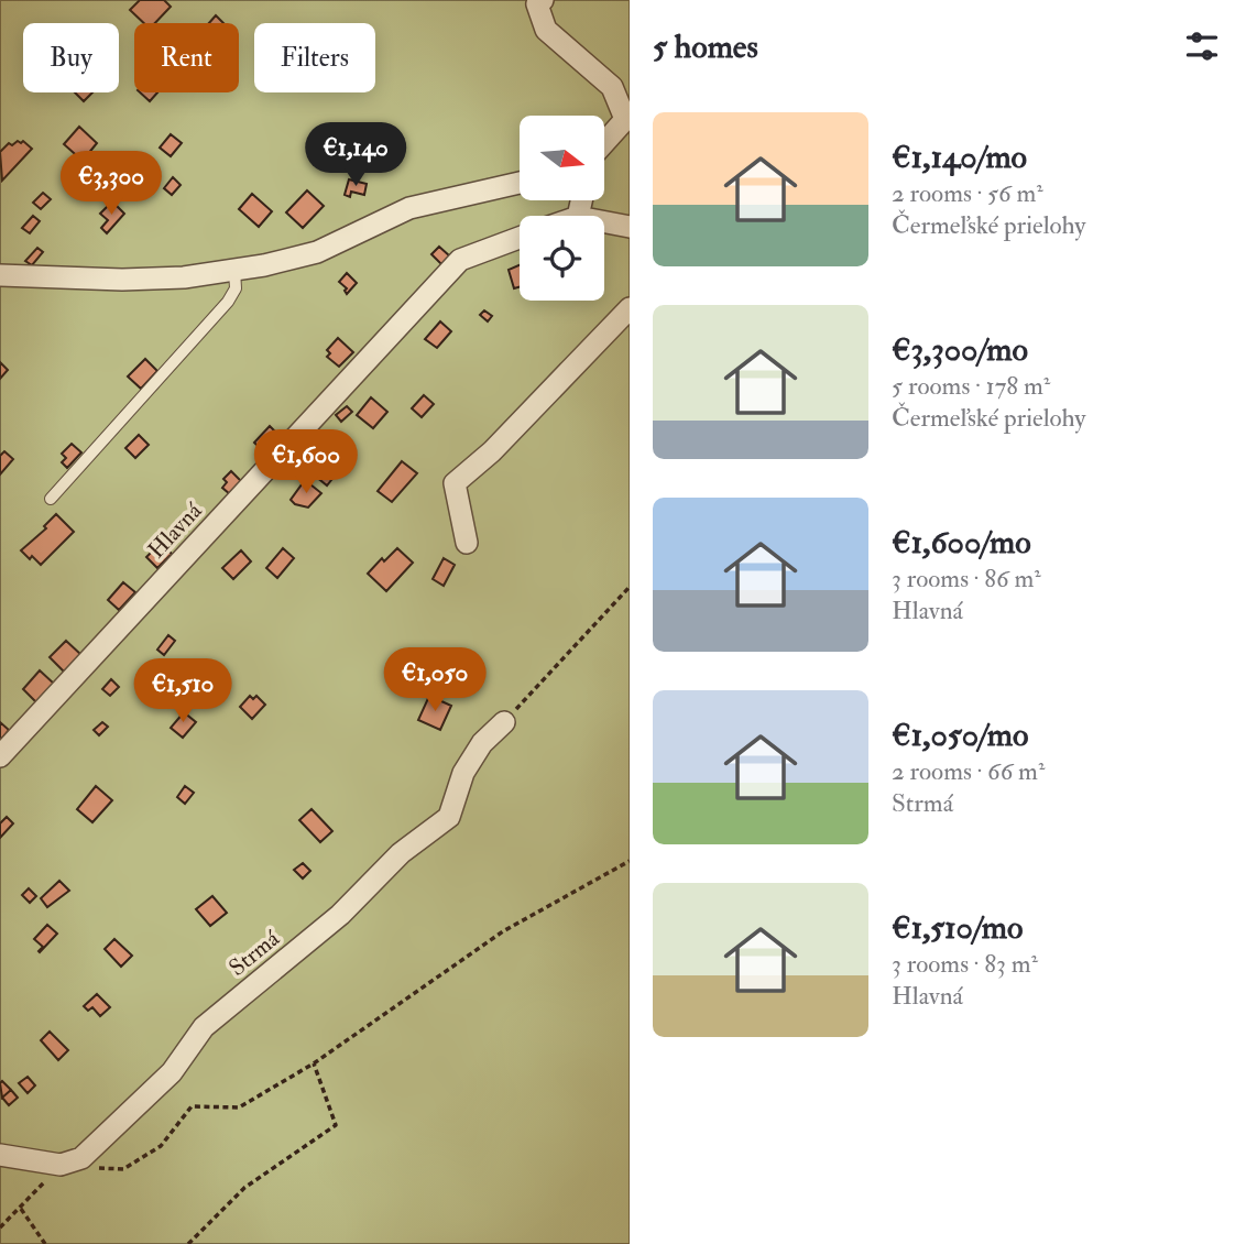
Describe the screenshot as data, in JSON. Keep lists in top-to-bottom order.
{
  "streets": {
    "street": ["Hlavná", "Strmá"]
  },
  "north": "right",
  "page": {
    "heading": "5 homes",
    "chip": ["Buy", "Rent", "Filters"],
    "list": [
      {
        "name": "€1,140/mo",
        "note": "2 rooms · 56 m² · Čermeľské prielohy"
      },
      {
        "name": "€3,300/mo",
        "note": "5 rooms · 178 m² · Čermeľské prielohy"
      },
      {
        "name": "€1,600/mo",
        "note": "3 rooms · 86 m² · Hlavná"
      },
      {
        "name": "€1,050/mo",
        "note": "2 rooms · 66 m² · Strmá"
      },
      {
        "name": "€1,510/mo",
        "note": "3 rooms · 83 m² · Hlavná"
      }
    ],
    "price": [
      "€1,140",
      "€3,300",
      "€1,600",
      "€1,050",
      "€1,510"
    ]
  }
}
